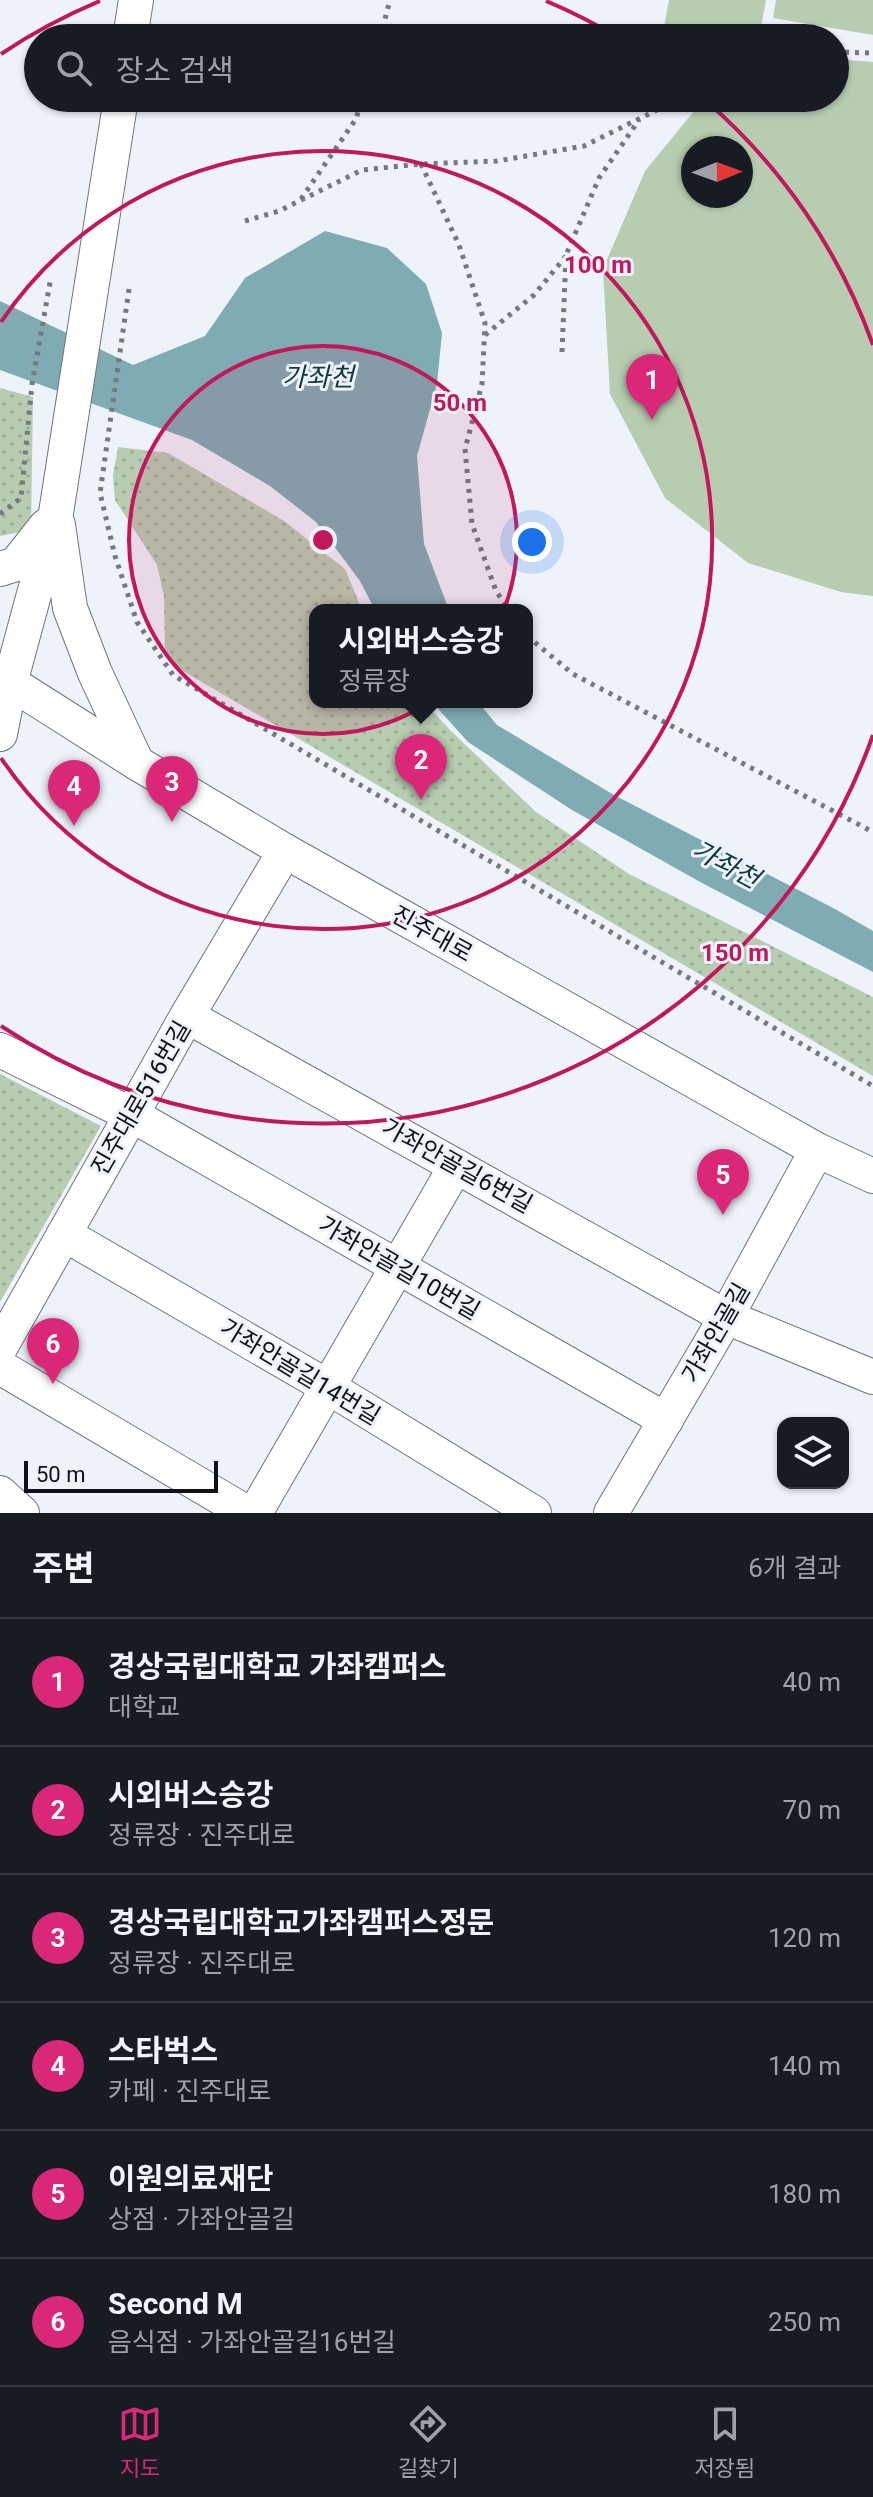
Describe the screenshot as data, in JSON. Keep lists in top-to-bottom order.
{
  "streets": {
    "street": [
      "진주대로",
      "진주대로516번길",
      "가좌안골길6번길",
      "가좌안골길10번길",
      "가좌안골길",
      "가좌안골길14번길"
    ]
  },
  "crossings": [
    ["진주대로", "진주대로516번길"],
    ["진주대로", "가좌안골길"],
    ["진주대로516번길", "가좌안골길6번길"],
    ["진주대로516번길", "가좌안골길10번길"],
    ["진주대로516번길", "가좌안골길14번길"],
    ["가좌안골길6번길", "가좌안골길"],
    ["가좌안골길10번길", "가좌안골길"]
  ],
  "water": ["가좌천"],
  "scale_bar": "50 m",
  "north": "right",
  "page": {
    "search": "장소 검색",
    "pins": [
      "1",
      "2",
      "3",
      "4",
      "5",
      "6"
    ],
    "popup": ["시외버스승강", "정류장"],
    "scale": "50 m",
    "heading": ["주변", "6개 결과"],
    "list": [
      {
        "mark": "1",
        "name": "경상국립대학교 가좌캠퍼스",
        "note": "대학교",
        "value": "40 m"
      },
      {
        "mark": "2",
        "name": "시외버스승강",
        "note": "정류장 · 진주대로",
        "value": "70 m"
      },
      {
        "mark": "3",
        "name": "경상국립대학교가좌캠퍼스정문",
        "note": "정류장 · 진주대로",
        "value": "120 m"
      },
      {
        "mark": "4",
        "name": "스타벅스",
        "note": "카페 · 진주대로",
        "value": "140 m"
      },
      {
        "mark": "5",
        "name": "이원의료재단",
        "note": "상점 · 가좌안골길",
        "value": "180 m"
      },
      {
        "mark": "6",
        "name": "Second M",
        "note": "음식점 · 가좌안골길16번길",
        "value": "250 m"
      }
    ],
    "nav": ["지도", "길찾기", "저장됨"]
  },
  "rings": ["100 m", "50 m", "150 m"]
}
